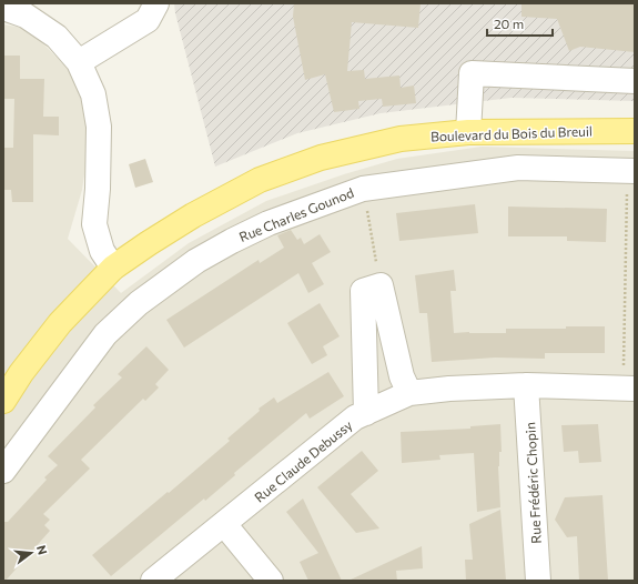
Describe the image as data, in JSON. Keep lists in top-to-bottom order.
{
  "streets": {
    "main road": ["Boulevard du Bois du Breuil"],
    "street": ["Rue Charles Gounod", "Rue Claude Debussy", "Rue Frédéric Chopin"]
  },
  "crossings": [
    ["Rue Claude Debussy", "Rue Frédéric Chopin"]
  ],
  "scale_bar": "20 m",
  "north": "right"
}
